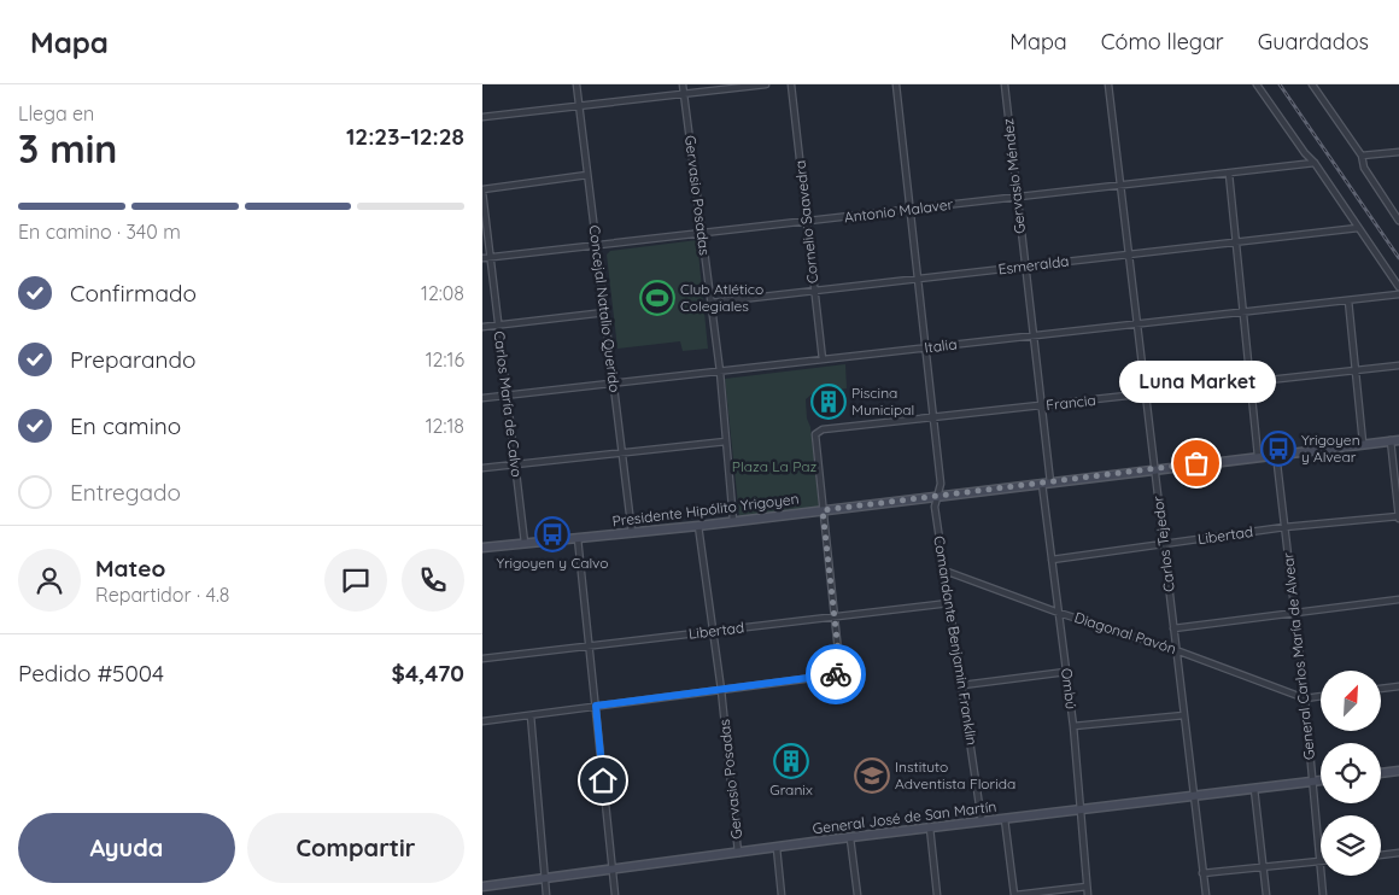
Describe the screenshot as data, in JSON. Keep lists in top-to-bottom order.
{
  "streets": {
    "street": [
      "Gervasio Méndez",
      "Gervasio Posadas",
      "Antonio Malaver",
      "Cornelio Saavedra",
      "Esmeralda",
      "Concejal Natalio Querido",
      "Italia",
      "Francia",
      "Carlos María de Calvo",
      "Presidente Hipólito Yrigoyen",
      "Libertad",
      "Carlos Tejedor",
      "Diagonal Pavón",
      "Comandante Benjamin Franklin",
      "General Carlos María de Alvear",
      "Ombú",
      "General José de San Martín"
    ]
  },
  "crossings": [
    ["Gervasio Méndez", "Antonio Malaver"],
    ["Gervasio Méndez", "Esmeralda"],
    ["Gervasio Méndez", "Italia"],
    ["Gervasio Méndez", "Francia"],
    ["Gervasio Méndez", "Presidente Hipólito Yrigoyen"],
    ["Gervasio Méndez", "Ombú"],
    ["Gervasio Posadas", "Antonio Malaver"],
    ["Gervasio Posadas", "Esmeralda"],
    ["Gervasio Posadas", "Italia"],
    ["Gervasio Posadas", "Presidente Hipólito Yrigoyen"],
    ["Gervasio Posadas", "Libertad"],
    ["Gervasio Posadas", "General José de San Martín"],
    ["Antonio Malaver", "Cornelio Saavedra"],
    ["Antonio Malaver", "Concejal Natalio Querido"],
    ["Antonio Malaver", "Carlos María de Calvo"],
    ["Antonio Malaver", "Carlos Tejedor"],
    ["Antonio Malaver", "Comandante Benjamin Franklin"],
    ["Cornelio Saavedra", "Esmeralda"],
    ["Cornelio Saavedra", "Italia"],
    ["Esmeralda", "Carlos Tejedor"],
    ["Esmeralda", "Comandante Benjamin Franklin"],
    ["Concejal Natalio Querido", "Italia"],
    ["Concejal Natalio Querido", "Presidente Hipólito Yrigoyen"],
    ["Italia", "Carlos María de Calvo"],
    ["Italia", "Carlos Tejedor"],
    ["Italia", "Comandante Benjamin Franklin"],
    ["Francia", "Presidente Hipólito Yrigoyen"],
    ["Francia", "Carlos Tejedor"],
    ["Francia", "Comandante Benjamin Franklin"],
    ["Carlos María de Calvo", "Presidente Hipólito Yrigoyen"],
    ["Presidente Hipólito Yrigoyen", "Carlos Tejedor"],
    ["Presidente Hipólito Yrigoyen", "Comandante Benjamin Franklin"],
    ["Presidente Hipólito Yrigoyen", "General Carlos María de Alvear"],
    ["Presidente Hipólito Yrigoyen", "Ombú"],
    ["Libertad", "Carlos Tejedor"],
    ["Libertad", "Comandante Benjamin Franklin"],
    ["Libertad", "General Carlos María de Alvear"],
    ["Libertad", "Ombú"],
    ["Carlos Tejedor", "Diagonal Pavón"],
    ["Carlos Tejedor", "General José de San Martín"],
    ["Diagonal Pavón", "Comandante Benjamin Franklin"],
    ["Diagonal Pavón", "General Carlos María de Alvear"],
    ["Diagonal Pavón", "Ombú"],
    ["Comandante Benjamin Franklin", "General José de San Martín"],
    ["General Carlos María de Alvear", "General José de San Martín"],
    ["Ombú", "General José de San Martín"]
  ],
  "parks": ["Plaza La Paz"],
  "places": {
    "sports": ["Club Atlético Colegiales"],
    "building": ["Piscina Municipal", "Granix"],
    "bus stop": ["Yrigoyen y Alvear", "Yrigoyen y Calvo"],
    "other": ["Luna Market"],
    "school or university": ["Instituto Adventista Florida"]
  },
  "north": "top right",
  "page": {
    "header": "Mapa",
    "nav": ["Mapa", "Cómo llegar", "Guardados"],
    "heading": ["3 min", "Llega en", "12:23–12:28"],
    "panel": [
      "Mateo",
      "Repartidor · 4.8",
      "Pedido #5004",
      "$4,470"
    ],
    "bar": "En camino · 340 m",
    "list": [
      ["Confirmado", "12:08"],
      ["Preparando", "12:16"],
      ["En camino", "12:18"],
      "Entregado"
    ],
    "bubble": "Luna Market",
    "buttons": ["Ayuda", "Compartir"]
  }
}
